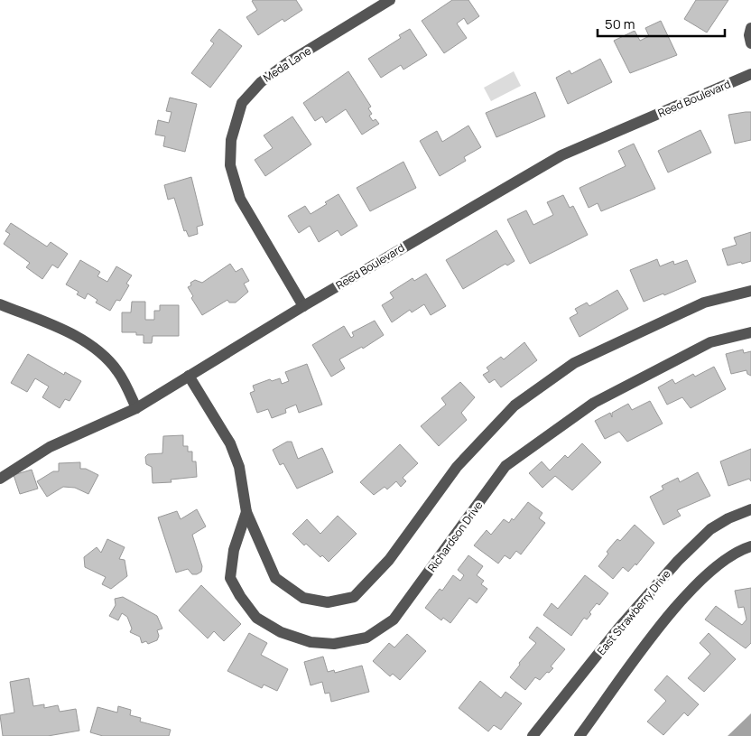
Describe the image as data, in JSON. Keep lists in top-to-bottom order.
{
  "streets": {
    "street": [
      "Meda Lane",
      "Reed Boulevard",
      "Richardson Drive",
      "East Strawberry Drive"
    ]
  },
  "crossings": [
    ["Meda Lane", "Reed Boulevard"],
    ["Reed Boulevard", "Richardson Drive"]
  ],
  "scale_bar": "50 m"
}
